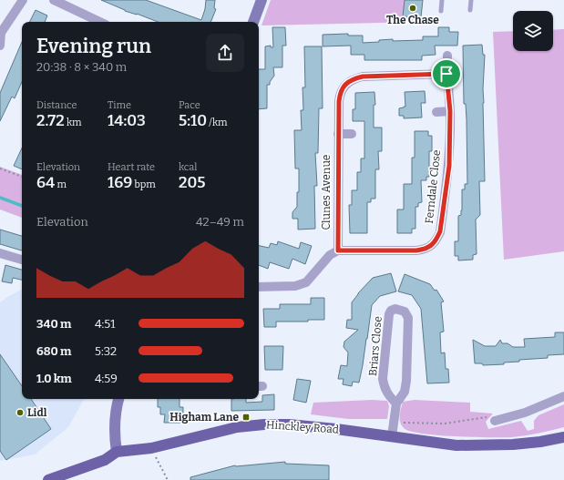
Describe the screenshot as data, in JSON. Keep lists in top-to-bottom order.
{
  "streets": {
    "main road": ["Hinckley Road"],
    "street": ["Ferndale Close", "Clunes Avenue", "Briars Close"]
  },
  "crossings": [
    ["Ferndale Close", "Clunes Avenue"],
    ["Briars Close", "Hinckley Road"]
  ],
  "places": {
    "other": ["The Chase", "Lidl"],
    "transit": ["Higham Lane"]
  },
  "page": {
    "heading": ["Evening run", "20:38 · 8 × 340 m"],
    "stats": [
      ["Distance", "2.72 km"],
      ["Time", "14:03"],
      ["Pace", "5:10 /km"],
      ["Elevation", "64 m"],
      ["Heart rate", "169 bpm"],
      ["kcal", "205"]
    ],
    "chart": ["Elevation", "42–49 m"],
    "list": [
      {
        "name": "340 m",
        "note": "4:51"
      },
      {
        "name": "680 m",
        "note": "5:32"
      },
      {
        "name": "1.0 km",
        "note": "4:59"
      }
    ]
  }
}
